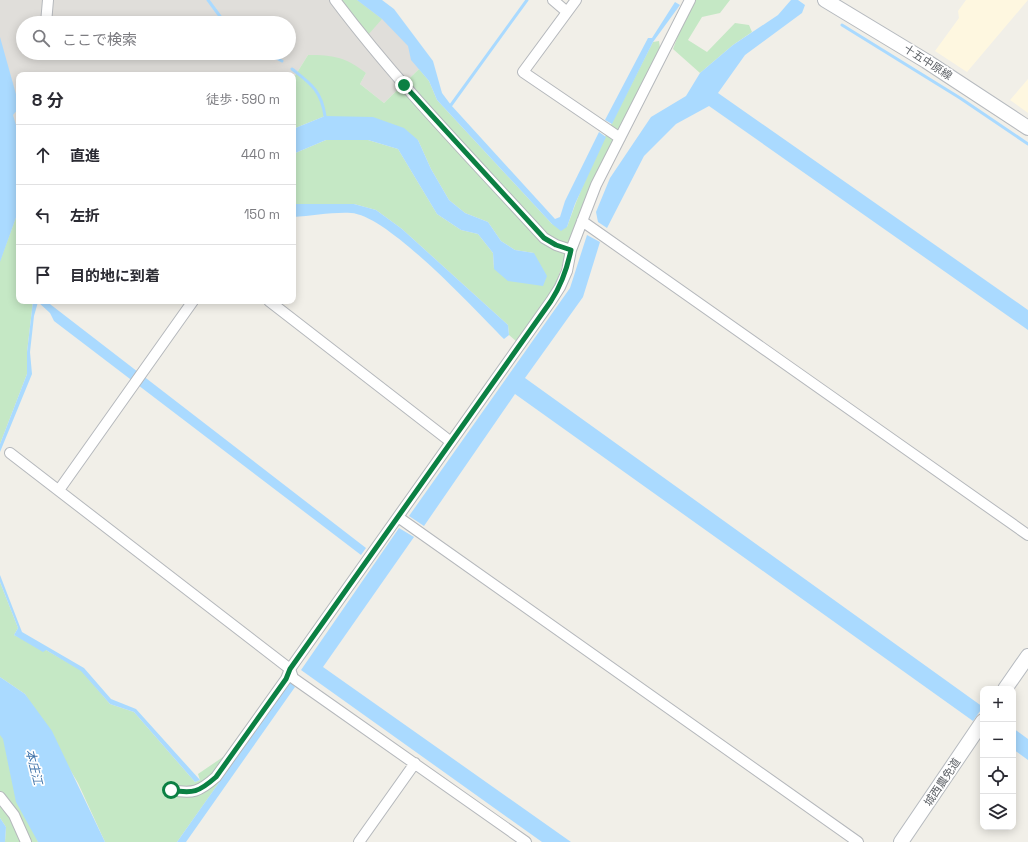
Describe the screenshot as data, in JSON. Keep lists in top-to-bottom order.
{
  "streets": {
    "main road": ["十五中原線", "城西農免道"]
  },
  "water": ["本庄江"],
  "page": {
    "search": "ここで検索",
    "heading": ["8 分", "徒歩 · 590 m"],
    "list": [
      ["直進", "440 m"],
      ["左折", "150 m"],
      "目的地に到着"
    ],
    "map_buttons": ["+", "−"]
  }
}
